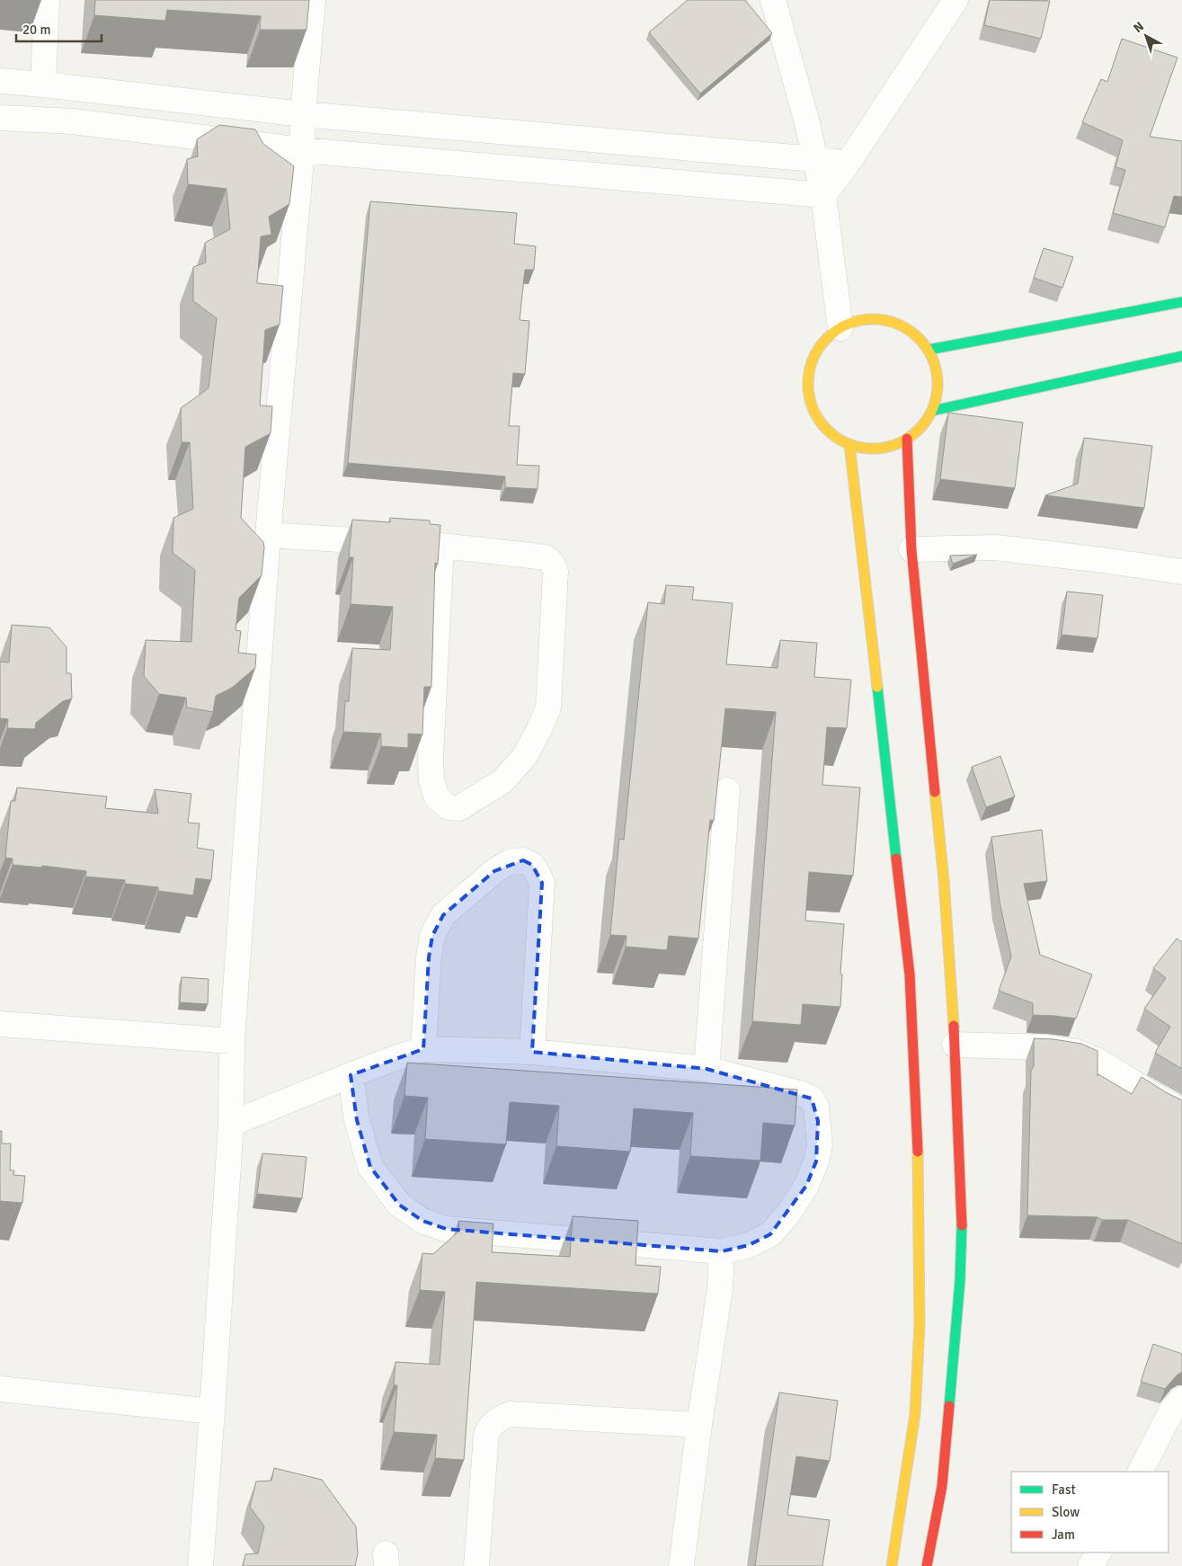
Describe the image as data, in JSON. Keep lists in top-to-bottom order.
{
  "legend": ["Fast", "Slow", "Jam"],
  "scale_bar": "20 m",
  "north": "top left"
}
